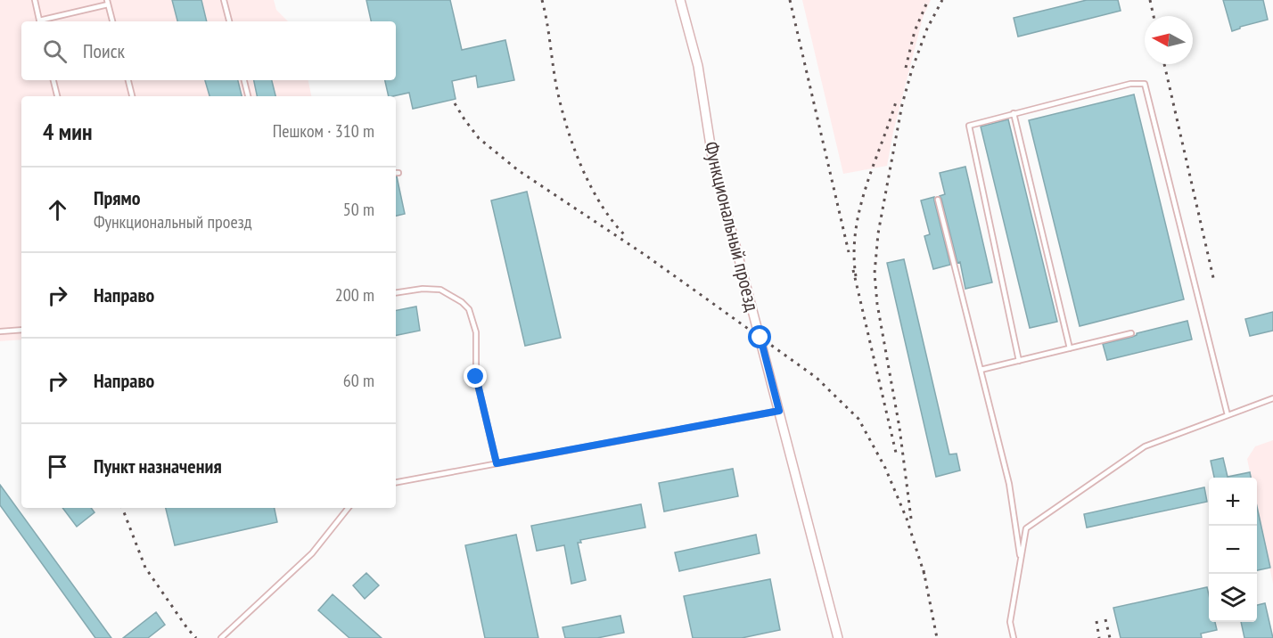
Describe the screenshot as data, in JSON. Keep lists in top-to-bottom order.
{
  "streets": {
    "street": ["Функциональный проезд"]
  },
  "north": "left",
  "page": {
    "search": "Поиск",
    "heading": ["4 мин", "Пешком · 310 m"],
    "list": [
      ["Прямо", "Функциональный проезд", "50 m"],
      ["Направо", "200 m"],
      ["Направо", "60 m"],
      "Пункт назначения"
    ],
    "map_buttons": ["+", "−"]
  }
}
